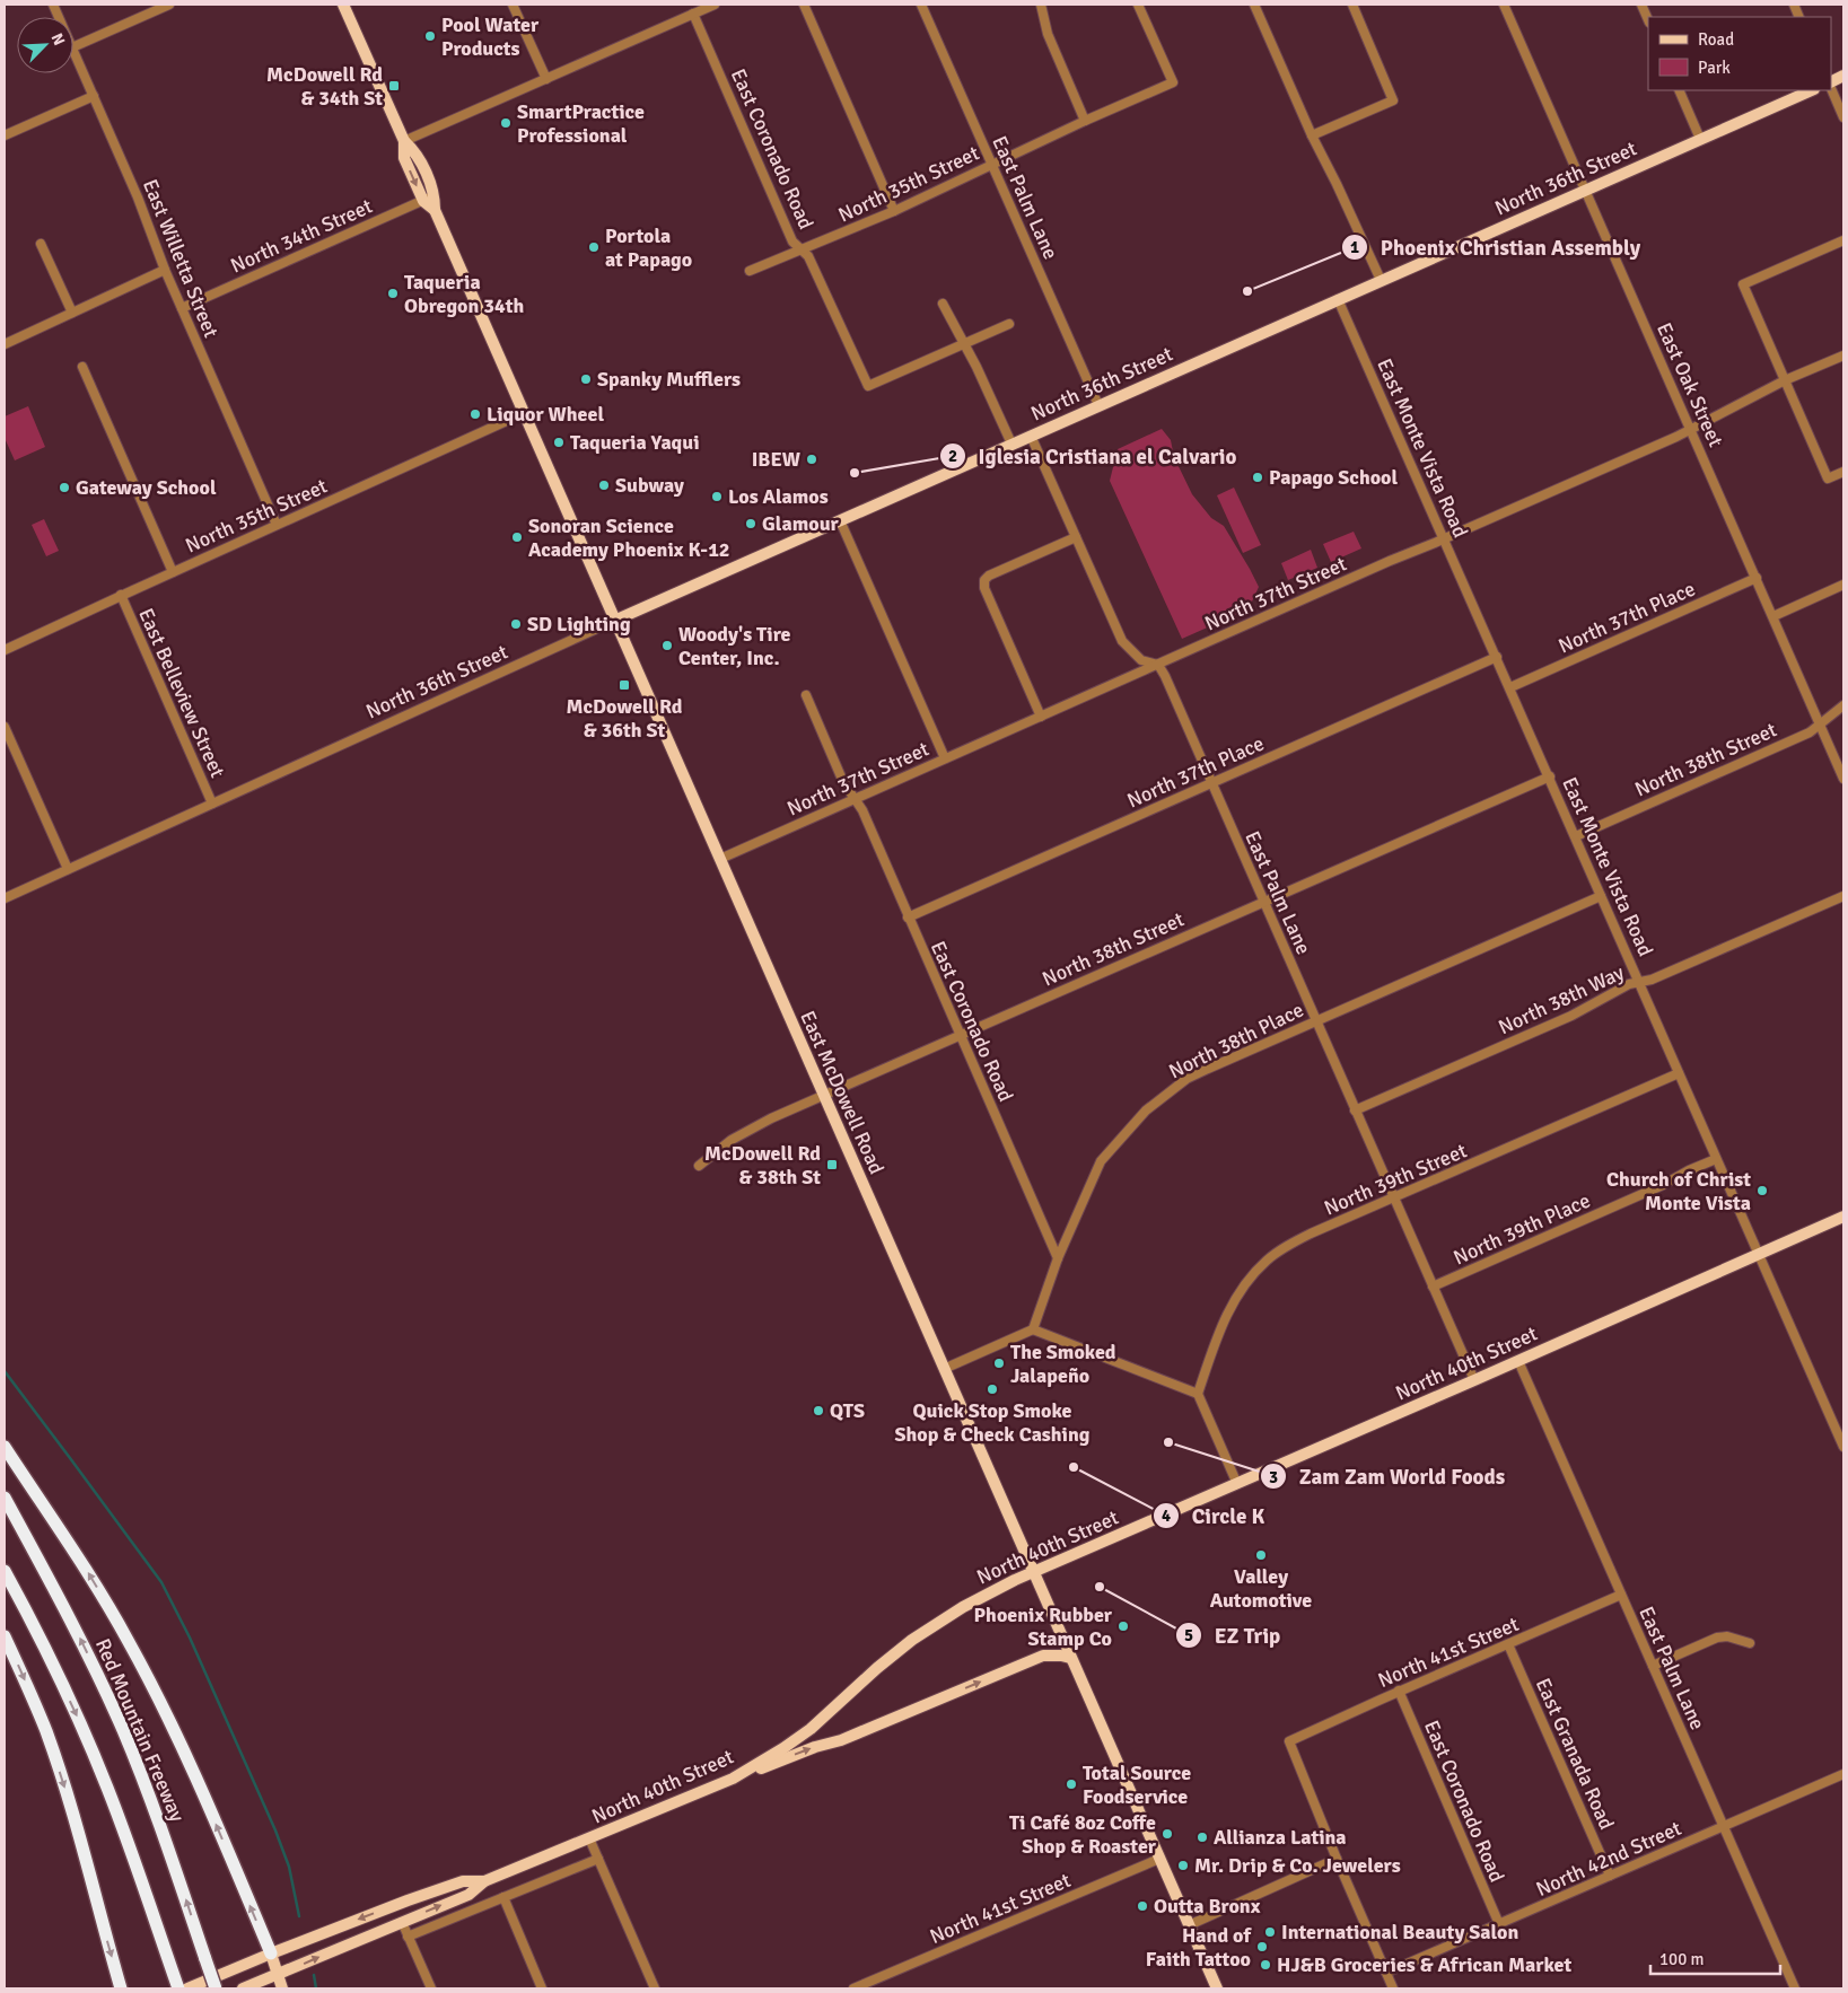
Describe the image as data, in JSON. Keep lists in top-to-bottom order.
{
  "streets": {
    "highway": ["Red Mountain Freeway"],
    "main road": ["North 36th Street", "East McDowell Road", "North 40th Street"],
    "street": [
      "East Coronado Road",
      "North 35th Street",
      "East Palm Lane",
      "North 34th Street",
      "East Willetta Street",
      "East Oak Street",
      "East Monte Vista Road",
      "North 37th Street",
      "North 37th Place",
      "East Belleview Street",
      "North 38th Street",
      "North 38th Way",
      "North 38th Place",
      "North 39th Street",
      "North 39th Place",
      "North 41st Street",
      "East Granada Road",
      "North 42nd Street"
    ]
  },
  "crossings": [
    ["East Coronado Road", "North 35th Street"],
    ["East Coronado Road", "North 37th Street"],
    ["East Coronado Road", "North 37th Place"],
    ["East Coronado Road", "North 38th Street"],
    ["East Coronado Road", "North 38th Place"],
    ["East Coronado Road", "North 41st Street"],
    ["East Coronado Road", "North 42nd Street"],
    ["North 36th Street", "East Palm Lane"],
    ["North 36th Street", "East Oak Street"],
    ["North 36th Street", "East Monte Vista Road"],
    ["North 36th Street", "East Belleview Street"],
    ["North 36th Street", "East McDowell Road"],
    ["North 35th Street", "East Palm Lane"],
    ["North 35th Street", "East Willetta Street"],
    ["North 35th Street", "East Belleview Street"],
    ["North 35th Street", "East McDowell Road"],
    ["East Palm Lane", "North 37th Street"],
    ["East Palm Lane", "North 37th Place"],
    ["East Palm Lane", "North 38th Street"],
    ["East Palm Lane", "North 38th Way"],
    ["East Palm Lane", "North 38th Place"],
    ["East Palm Lane", "North 39th Street"],
    ["East Palm Lane", "North 39th Place"],
    ["East Palm Lane", "North 40th Street"],
    ["East Palm Lane", "North 41st Street"],
    ["East Palm Lane", "North 42nd Street"],
    ["North 34th Street", "East Willetta Street"],
    ["North 34th Street", "East McDowell Road"],
    ["East Oak Street", "North 37th Street"],
    ["East Oak Street", "North 37th Place"],
    ["East Oak Street", "North 38th Street"],
    ["East Monte Vista Road", "North 37th Street"],
    ["East Monte Vista Road", "North 37th Place"],
    ["East Monte Vista Road", "North 38th Street"],
    ["East Monte Vista Road", "North 38th Way"],
    ["East Monte Vista Road", "North 38th Place"],
    ["East Monte Vista Road", "North 39th Street"],
    ["East Monte Vista Road", "North 39th Place"],
    ["East Monte Vista Road", "North 40th Street"],
    ["North 37th Street", "East McDowell Road"],
    ["North 38th Street", "East McDowell Road"],
    ["East McDowell Road", "North 40th Street"],
    ["East McDowell Road", "North 41st Street"],
    ["North 41st Street", "East Granada Road"],
    ["East Granada Road", "North 42nd Street"]
  ],
  "places": {
    "other": [
      "Pool Water Products",
      "SmartPractice Professional",
      "Portola at Papago",
      "Phoenix Christian Assembly",
      "Taqueria Obregon 34th",
      "Spanky Mufflers",
      "Liquor Wheel",
      "Taqueria Yaqui",
      "IBEW",
      "Iglesia Cristiana el Calvario",
      "Papago School",
      "Subway",
      "Gateway School",
      "Los Alamos",
      "Glamour",
      "Sonoran Science Academy Phoenix K-12",
      "SD Lighting",
      "Woody's Tire Center, Inc.",
      "Church of Christ Monte Vista",
      "The Smoked Jalapeño",
      "Quick Stop Smoke Shop & Check Cashing",
      "QTS",
      "Zam Zam World Foods",
      "Circle K",
      "Valley Automotive",
      "EZ Trip",
      "Phoenix Rubber Stamp Co",
      "Total Source Foodservice",
      "Ti Café 8oz Coffe Shop & Roaster",
      "Allianza Latina",
      "Mr. Drip & Co. Jewelers",
      "Outta Bronx",
      "International Beauty Salon",
      "Hand of Faith Tattoo",
      "HJ&B Groceries & African Market"
    ],
    "transit": ["McDowell Rd & 34th St", "McDowell Rd & 36th St", "McDowell Rd & 38th St"]
  },
  "legend": ["Road", "Park"],
  "scale_bar": "100 m",
  "north": "top right"
}
